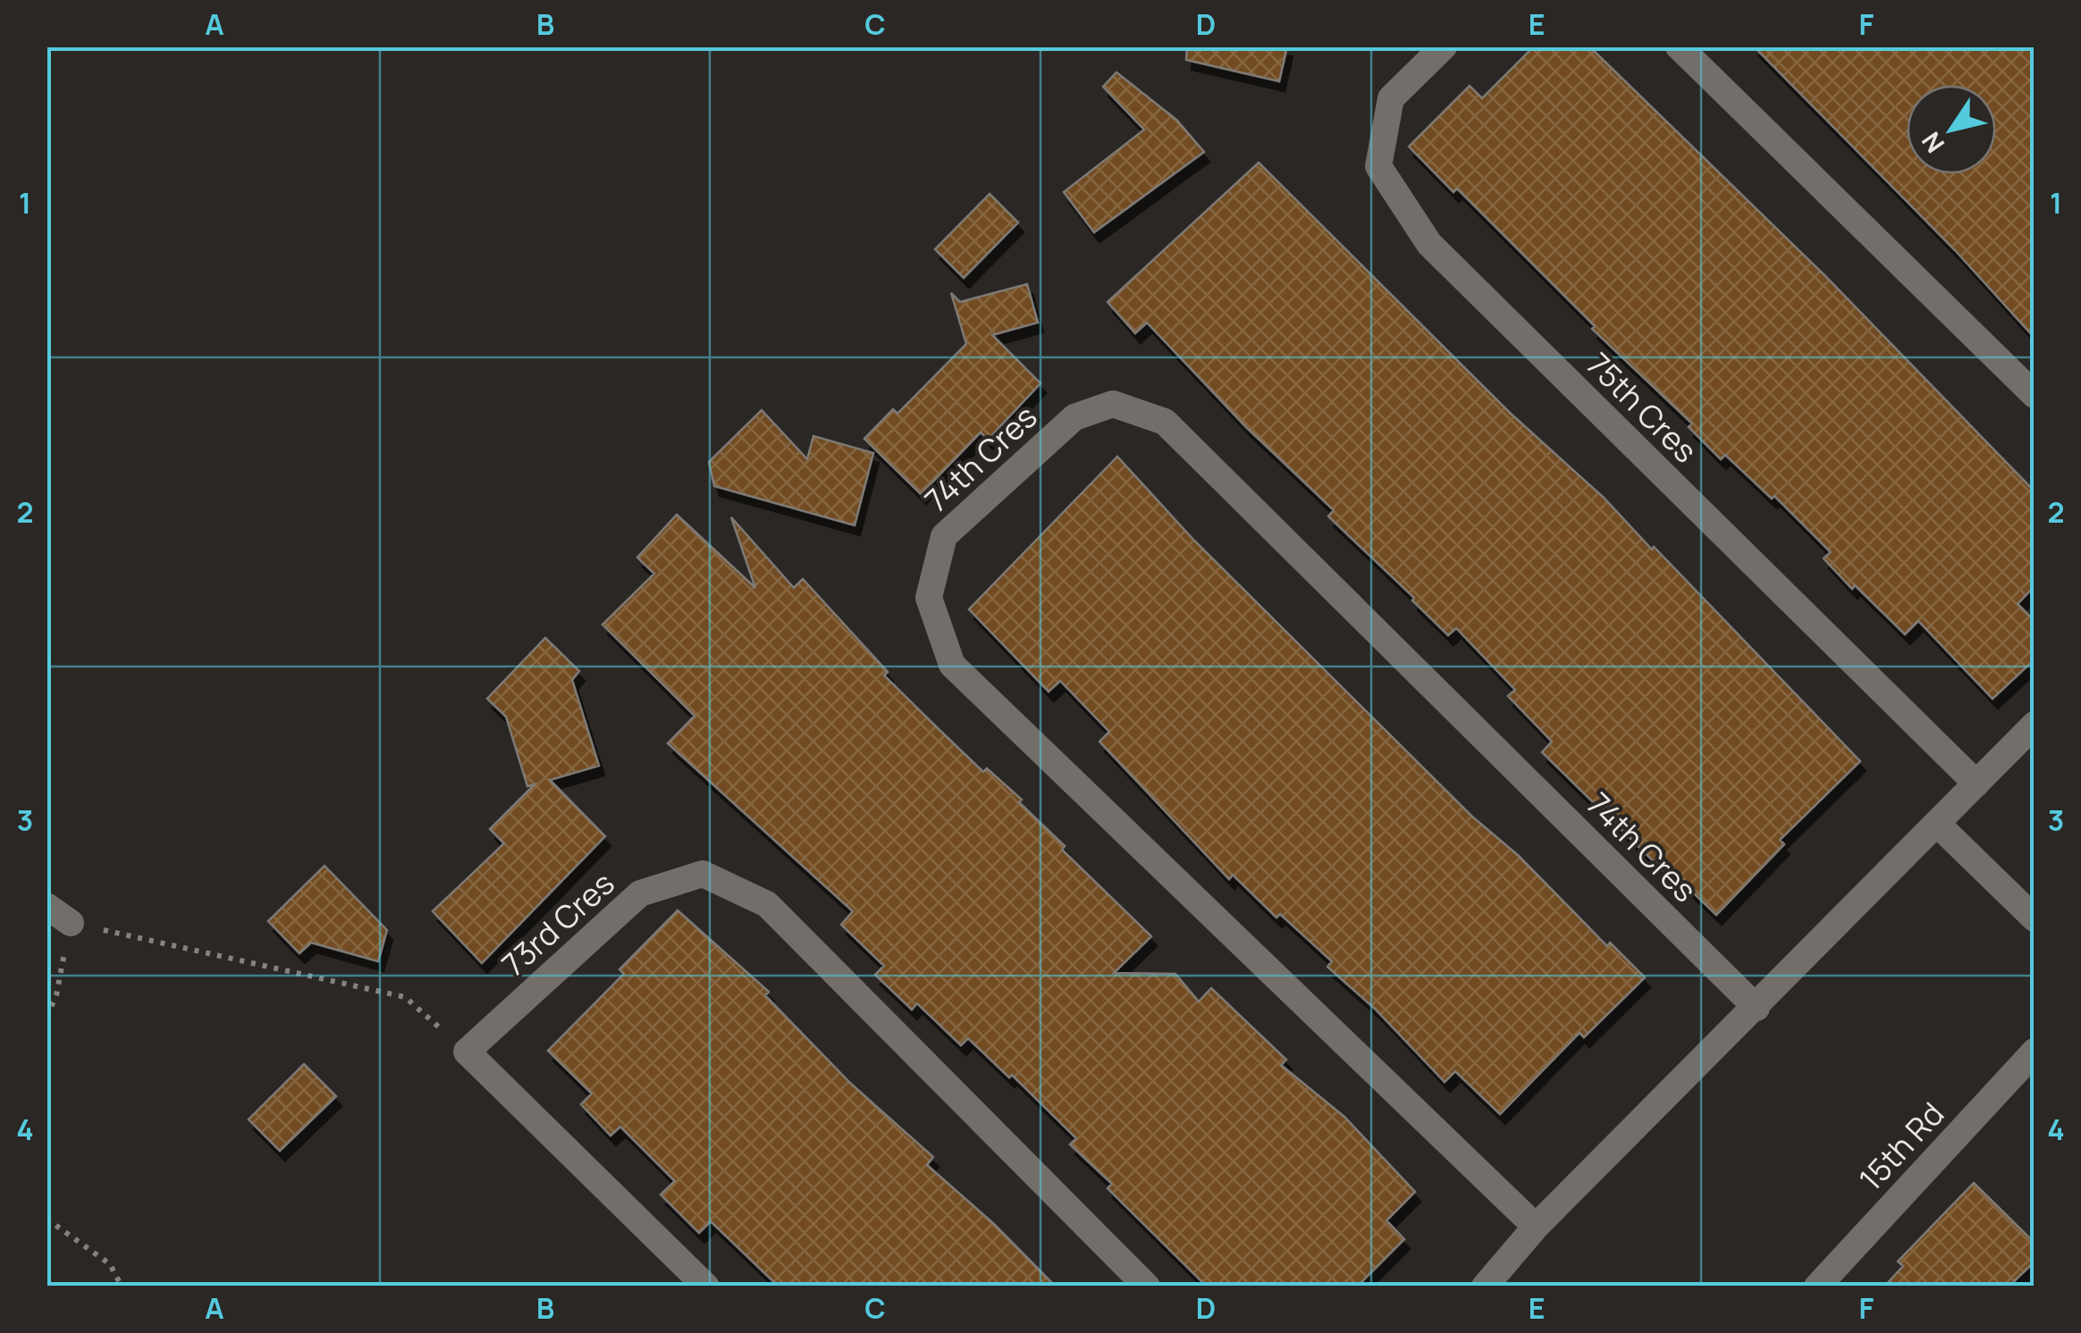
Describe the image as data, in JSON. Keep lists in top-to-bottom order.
{
  "streets": {
    "street": [
      "75th Cres",
      "74th Cres",
      "73rd Cres",
      "15th Rd"
    ]
  },
  "north": "bottom left",
  "grid": {
    "columns": [
      "A",
      "B",
      "C",
      "D",
      "E",
      "F"
    ],
    "rows": [
      "1",
      "2",
      "3",
      "4"
    ]
  }
}
